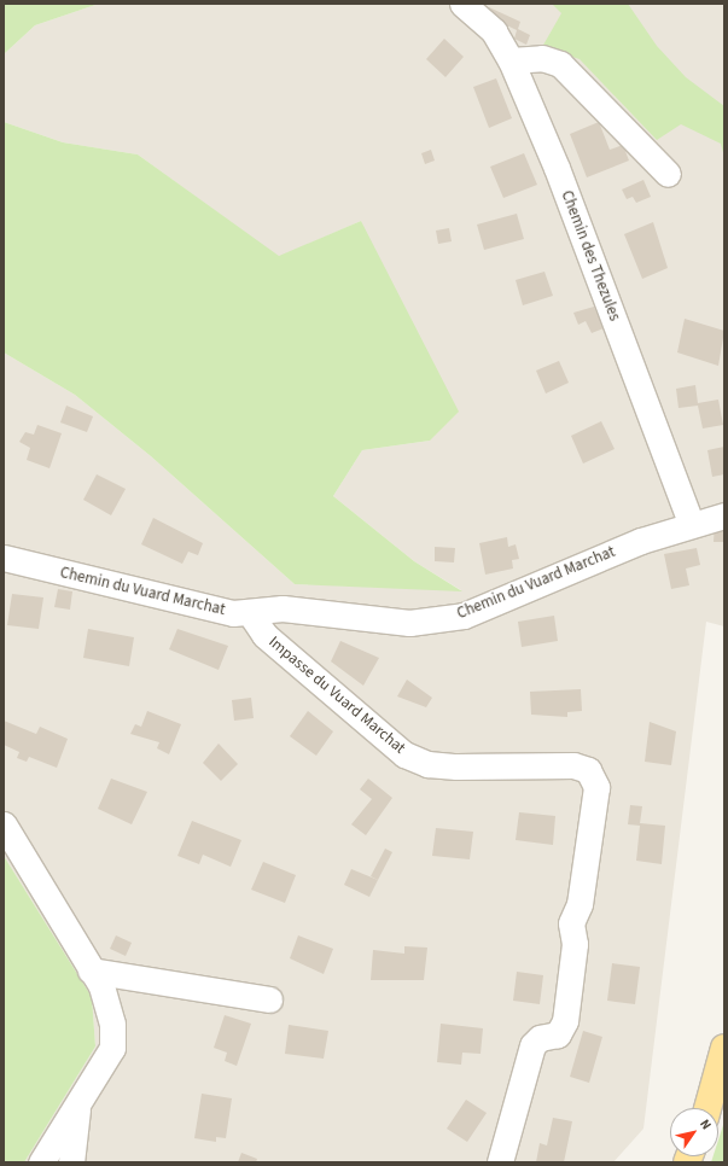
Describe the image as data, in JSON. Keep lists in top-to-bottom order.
{
  "streets": {
    "street": ["Chemin des Thezules", "Chemin du Vuard Marchat", "Impasse du Vuard Marchat"]
  },
  "crossings": [
    ["Chemin des Thezules", "Chemin du Vuard Marchat"],
    ["Chemin du Vuard Marchat", "Impasse du Vuard Marchat"]
  ],
  "north": "top right"
}
